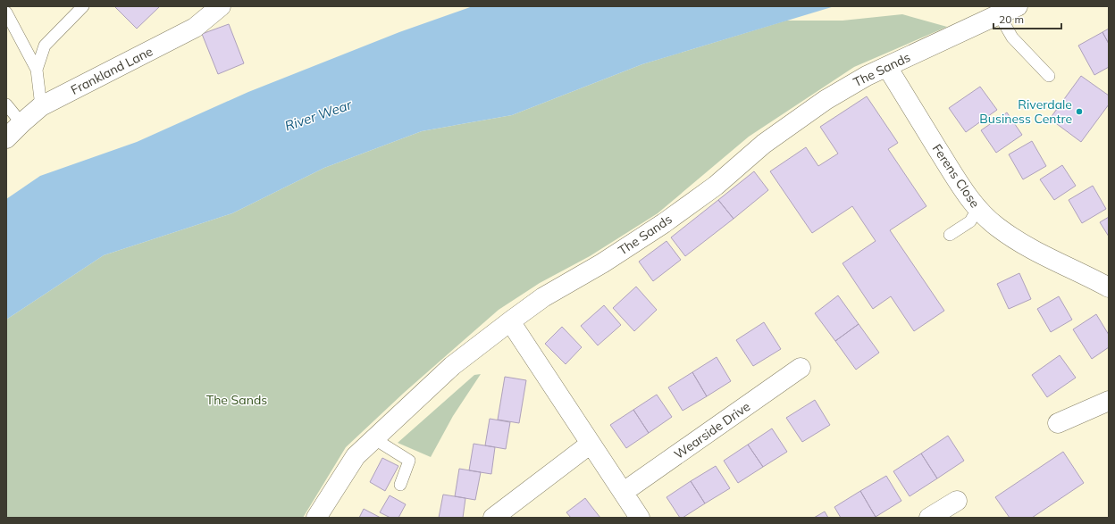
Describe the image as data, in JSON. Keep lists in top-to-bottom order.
{
  "streets": {
    "street": [
      "The Sands",
      "Frankland Lane",
      "Ferens Close",
      "Wearside Drive"
    ]
  },
  "crossings": [
    ["The Sands", "Ferens Close"]
  ],
  "water": ["River Wear"],
  "parks": ["The Sands"],
  "places": ["Riverdale Business Centre"],
  "scale_bar": "20 m"
}
